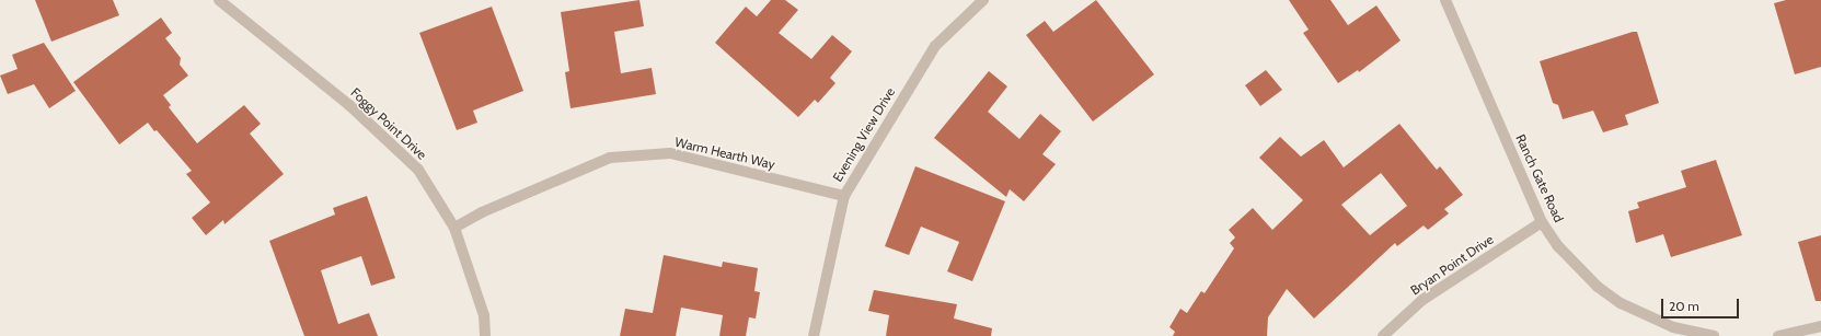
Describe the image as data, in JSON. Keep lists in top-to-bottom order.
{
  "streets": {
    "street": [
      "Foggy Point Drive",
      "Evening View Drive",
      "Warm Hearth Way",
      "Ranch Gate Road",
      "Bryan Point Drive"
    ]
  },
  "crossings": [
    ["Foggy Point Drive", "Warm Hearth Way"],
    ["Evening View Drive", "Warm Hearth Way"],
    ["Ranch Gate Road", "Bryan Point Drive"]
  ],
  "scale_bar": "20 m"
}
